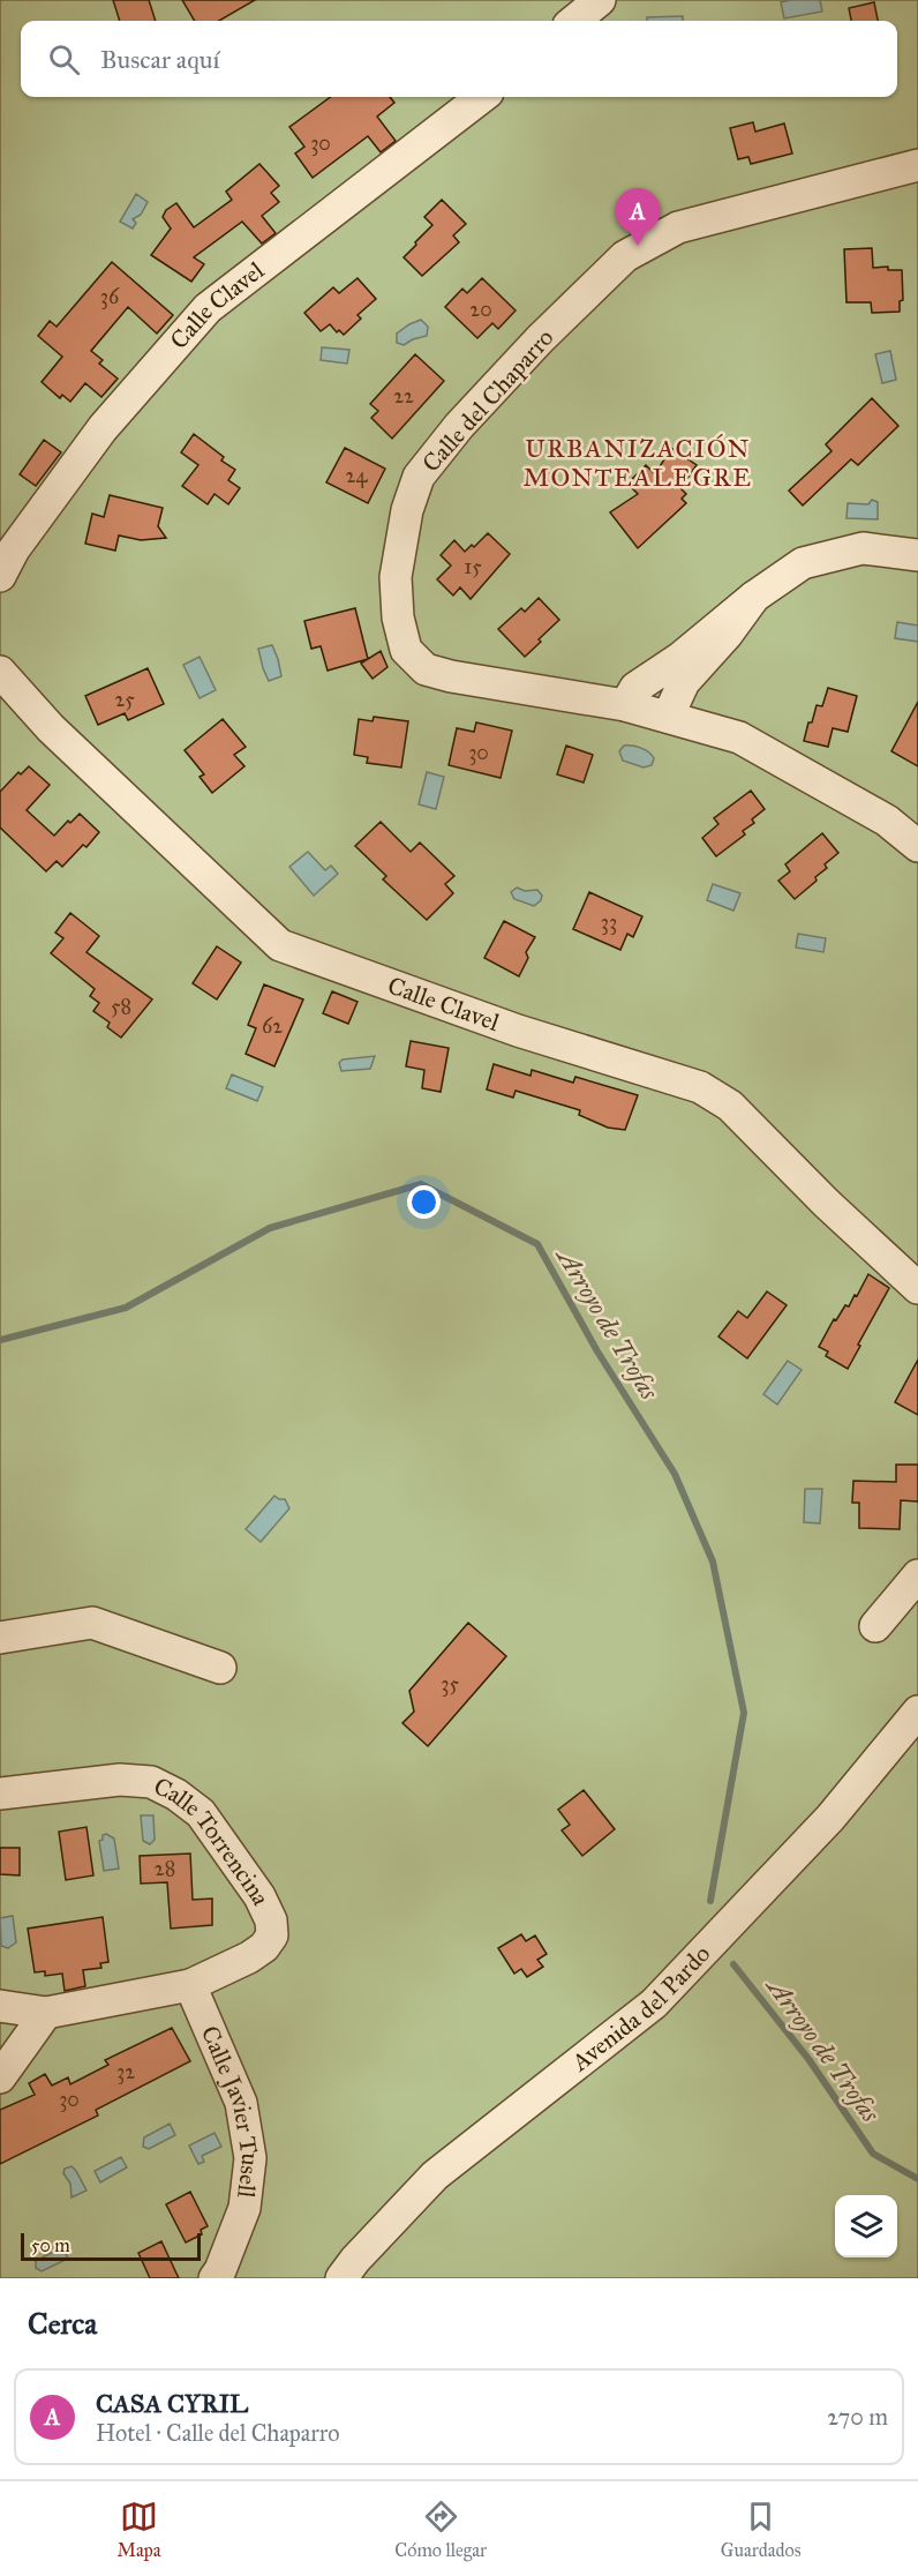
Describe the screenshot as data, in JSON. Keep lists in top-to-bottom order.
{
  "streets": {
    "street": [
      "Calle Clavel",
      "Calle del Chaparro",
      "Calle Torrencina",
      "Avenida del Pardo",
      "Calle Javier Tusell"
    ]
  },
  "crossings": [
    ["Calle Torrencina", "Calle Javier Tusell"]
  ],
  "districts": ["URBANIZACIÓN MONTEALEGRE"],
  "water": ["Arroyo de Trofas"],
  "house_numbers": [
    "30",
    "36",
    "20",
    "22",
    "24",
    "15",
    "25",
    "30",
    "33",
    "58",
    "62",
    "35",
    "28",
    "32",
    "30"
  ],
  "scale_bar": "50 m",
  "page": {
    "search": "Buscar aquí",
    "pins": "A",
    "scale": "50 m",
    "heading": "Cerca",
    "list": [
      {
        "mark": "A",
        "name": "CASA CYRIL",
        "note": "Hotel · Calle del Chaparro",
        "value": "270 m"
      }
    ],
    "nav": ["Mapa", "Cómo llegar", "Guardados"]
  }
}
